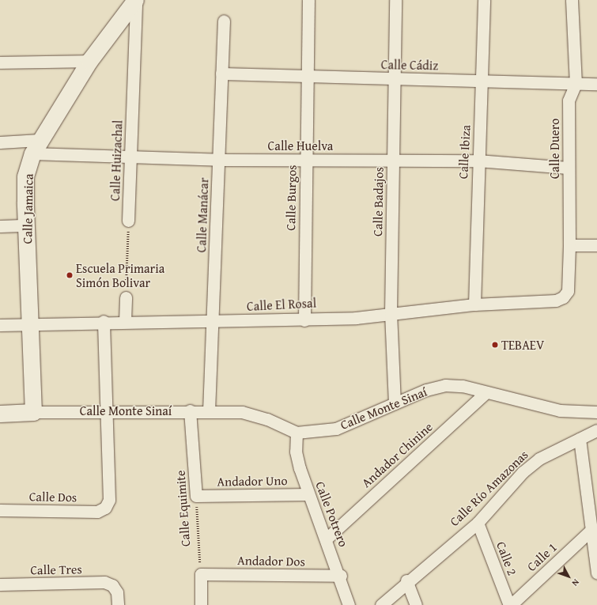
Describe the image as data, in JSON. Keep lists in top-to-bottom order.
{
  "streets": {
    "main road": ["Calle Jamaica", "Calle Monte Sinaí"],
    "street": [
      "Calle Cádiz",
      "Calle Huelva",
      "Calle Duero",
      "Calle Ibiza",
      "Calle Huizachal",
      "Calle Burgos",
      "Calle Badajos",
      "Calle Manácar",
      "Calle El Rosal",
      "Andador Chinine",
      "Andador Uno",
      "Calle Río Amazonas",
      "Calle Dos",
      "Calle Equimite",
      "Calle Potrero",
      "Calle 1",
      "Calle 2",
      "Andador Dos",
      "Calle Tres"
    ]
  },
  "crossings": [
    ["Calle Cádiz", "Calle Duero"],
    ["Calle Cádiz", "Calle Ibiza"],
    ["Calle Cádiz", "Calle Burgos"],
    ["Calle Cádiz", "Calle Badajos"],
    ["Calle Cádiz", "Calle Manácar"],
    ["Calle Huelva", "Calle Duero"],
    ["Calle Huelva", "Calle Ibiza"],
    ["Calle Huelva", "Calle Huizachal"],
    ["Calle Huelva", "Calle Burgos"],
    ["Calle Huelva", "Calle Badajos"],
    ["Calle Huelva", "Calle Jamaica"],
    ["Calle Huelva", "Calle Manácar"],
    ["Calle Duero", "Calle El Rosal"],
    ["Calle Ibiza", "Calle El Rosal"],
    ["Calle Huizachal", "Calle Jamaica"],
    ["Calle Burgos", "Calle El Rosal"],
    ["Calle Badajos", "Calle El Rosal"],
    ["Calle Badajos", "Calle Monte Sinaí"],
    ["Calle Jamaica", "Calle El Rosal"],
    ["Calle Jamaica", "Calle Monte Sinaí"],
    ["Calle Manácar", "Calle El Rosal"],
    ["Calle Manácar", "Calle Monte Sinaí"],
    ["Calle Monte Sinaí", "Andador Chinine"],
    ["Calle Monte Sinaí", "Calle Dos"],
    ["Calle Monte Sinaí", "Calle Equimite"],
    ["Calle Monte Sinaí", "Calle Potrero"],
    ["Andador Chinine", "Calle Potrero"],
    ["Andador Uno", "Calle Equimite"],
    ["Andador Uno", "Calle Potrero"],
    ["Calle Río Amazonas", "Calle 2"],
    ["Calle Equimite", "Andador Dos"],
    ["Calle Potrero", "Andador Dos"],
    ["Calle 1", "Calle 2"]
  ],
  "places": ["Escuela Primaria Simón Bolivar", "TEBAEV"],
  "north": "bottom right"
}
